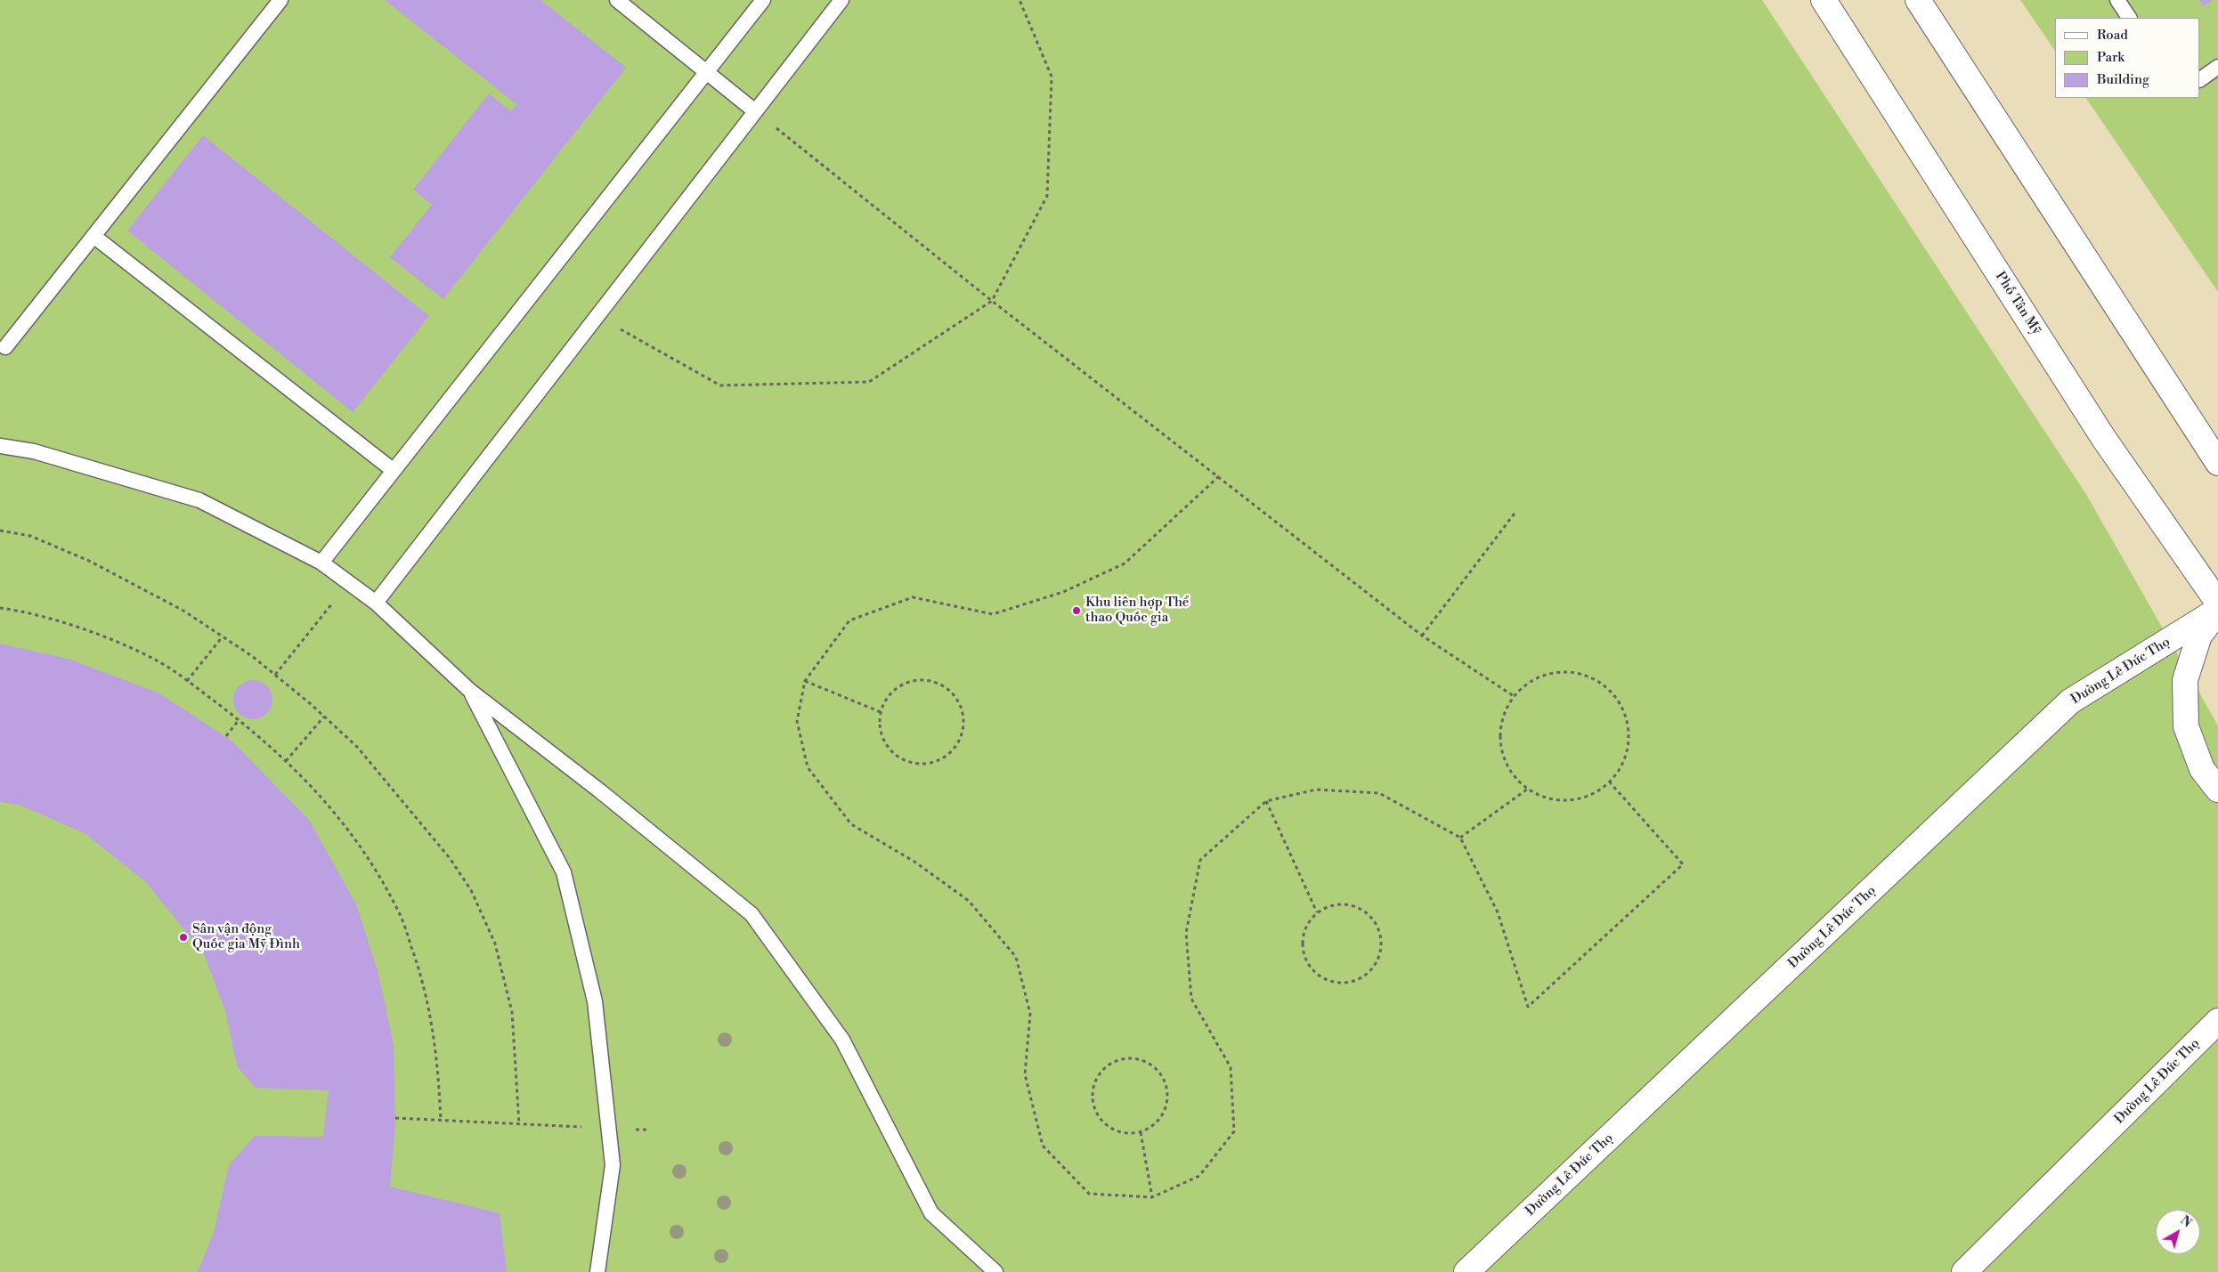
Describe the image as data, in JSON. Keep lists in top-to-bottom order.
{
  "streets": {
    "main road": ["Phố Tân Mỹ", "Đường Lê Đức Thọ"]
  },
  "places": ["Khu liên hợp Thể thao Quốc gia", "Sân vận động Quốc gia Mỹ Đình"],
  "legend": ["Road", "Park", "Building"],
  "north": "top right"
}
